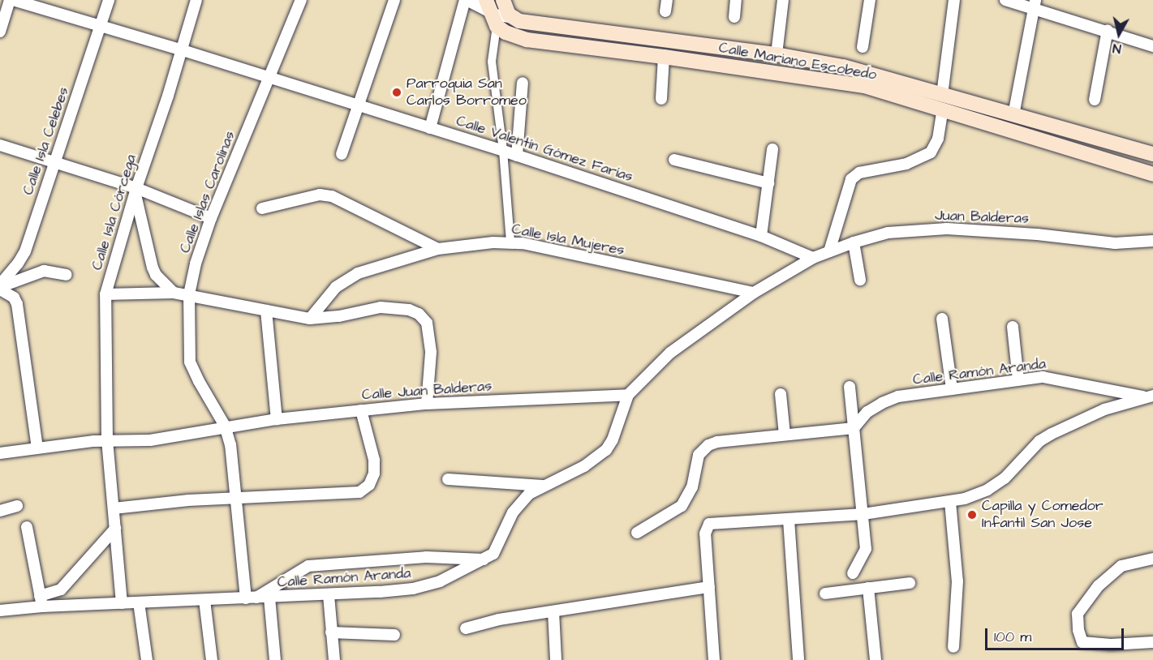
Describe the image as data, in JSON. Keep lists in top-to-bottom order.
{
  "streets": {
    "main road": ["Calle Mariano Escobedo"],
    "street": [
      "Calle Isla Celebes",
      "Calle Valentín Gómez Farías",
      "Calle Islas Carolinas",
      "Calle Isla Córcega",
      "Juan Balderas",
      "Calle Isla Mujeres",
      "Calle Ramón Aranda",
      "Calle Juan Balderas"
    ]
  },
  "crossings": [
    ["Calle Isla Celebes", "Calle Valentín Gómez Farías"],
    ["Calle Valentín Gómez Farías", "Calle Islas Carolinas"],
    ["Calle Valentín Gómez Farías", "Calle Isla Córcega"],
    ["Calle Valentín Gómez Farías", "Juan Balderas"],
    ["Calle Islas Carolinas", "Calle Ramón Aranda"],
    ["Calle Islas Carolinas", "Calle Juan Balderas"],
    ["Calle Isla Córcega", "Calle Ramón Aranda"],
    ["Calle Isla Córcega", "Calle Juan Balderas"],
    ["Calle Ramón Aranda", "Calle Juan Balderas"]
  ],
  "places": ["Parroquia San Carlos Borromeo", "Capilla y Comedor Infantil San Jose"],
  "scale_bar": "100 m",
  "north": "bottom"
}
